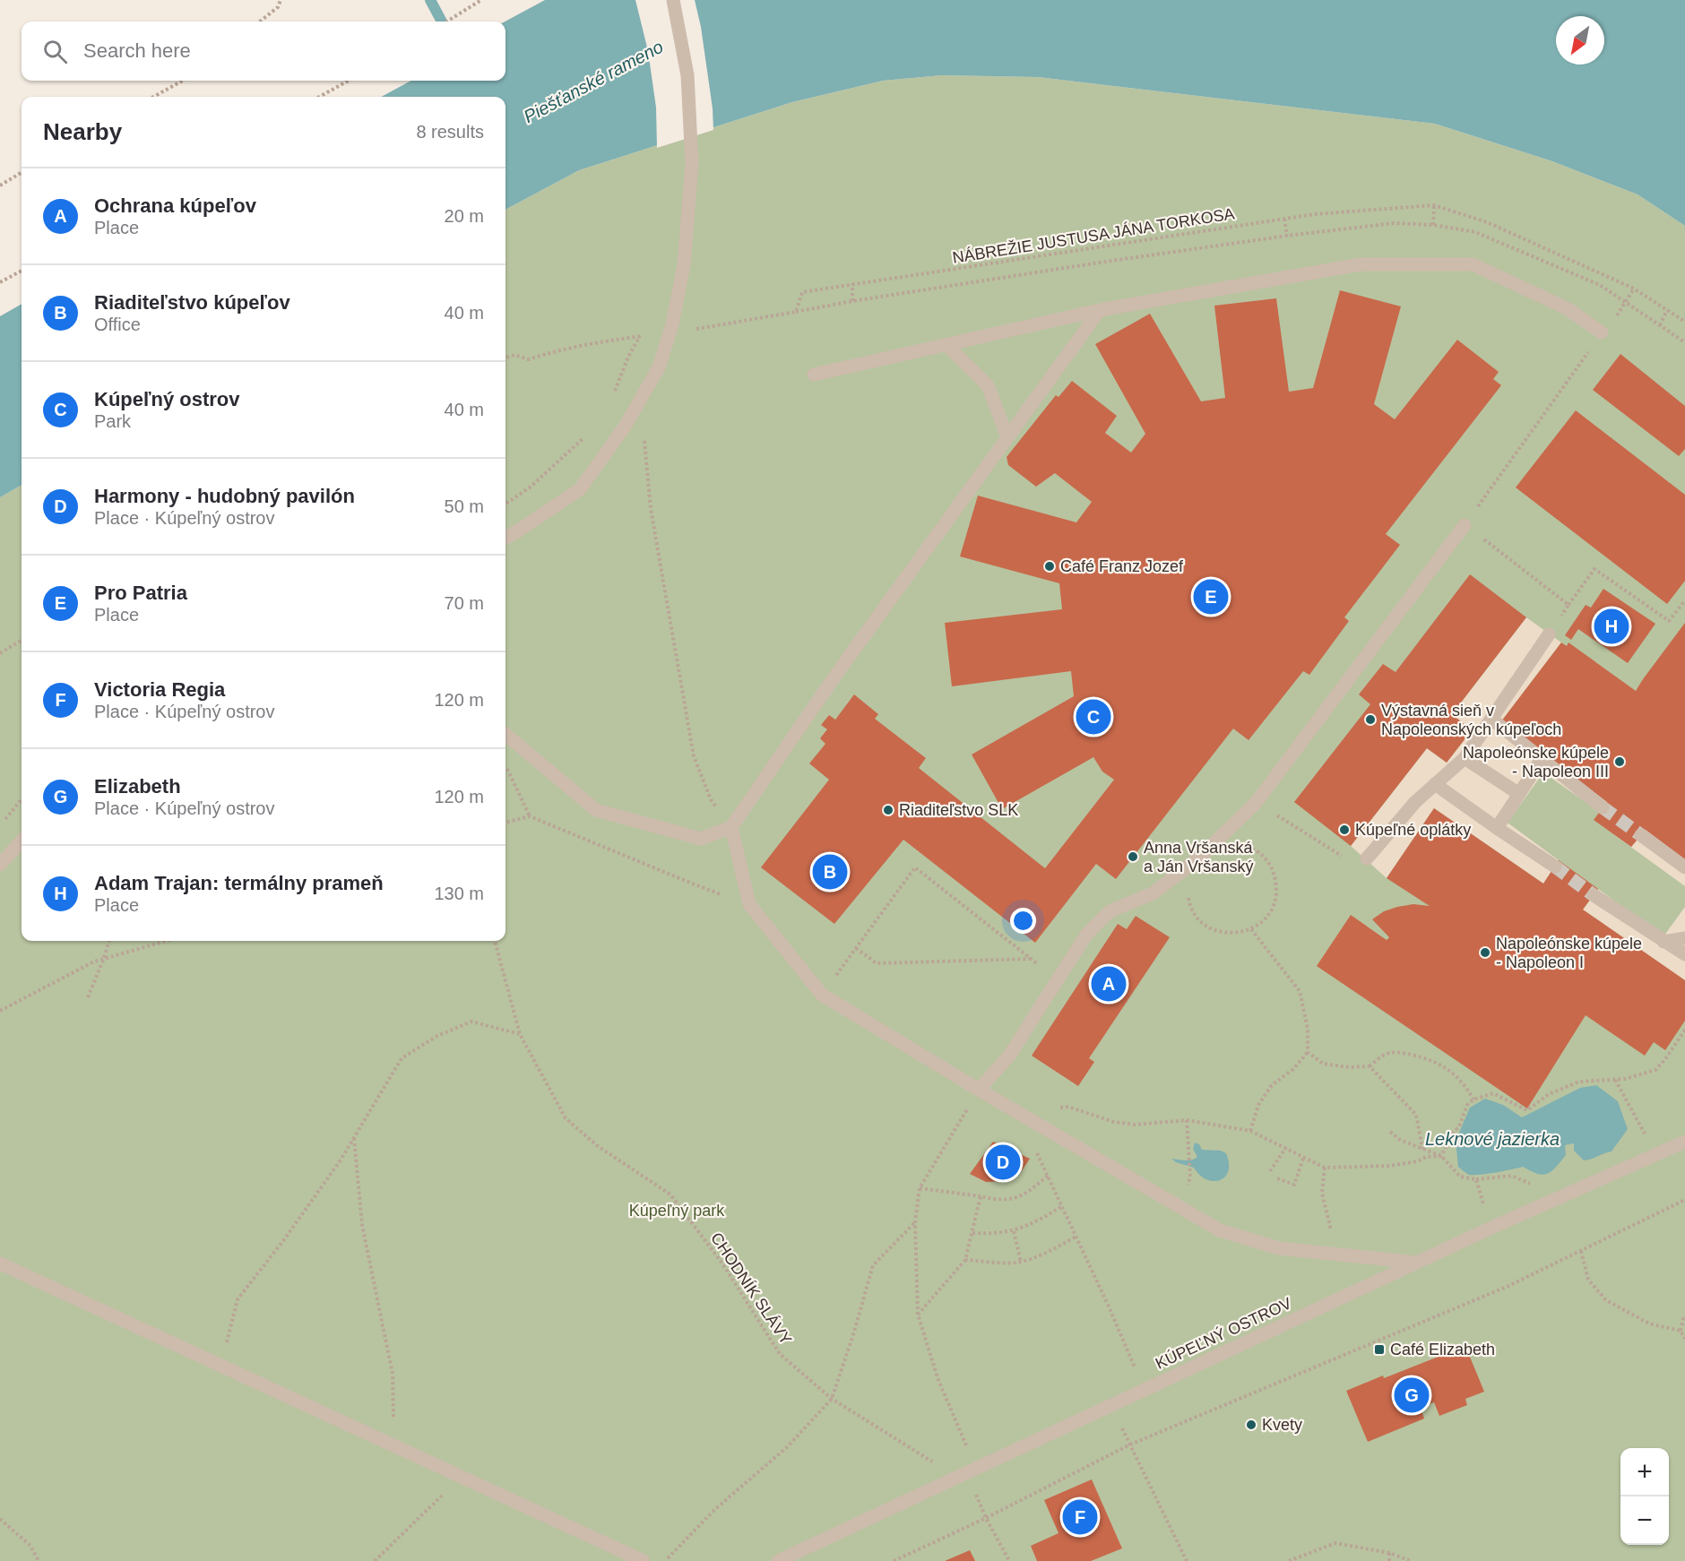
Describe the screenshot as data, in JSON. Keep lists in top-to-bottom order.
{
  "streets": {
    "street": ["KÚPEĽNÝ OSTROV"],
    "path": ["NÁBREŽIE JUSTUSA JÁNA TORKOSA", "CHODNÍK SLÁVY"]
  },
  "crossings": [
    ["CHODNÍK SLÁVY", "KÚPEĽNÝ OSTROV"]
  ],
  "water": ["Piešťanské rameno", "Leknové jazierka"],
  "parks": ["Kúpeľný park"],
  "places": {
    "other": [
      "Café Franz Jozef",
      "Výstavná sieň v Napoleonských kúpeľoch",
      "Napoleónske kúpele - Napoleon III",
      "Riaditeľstvo SLK",
      "Kúpeľné oplátky",
      "Anna Vršanská a Ján Vršanský",
      "Napoleónske kúpele - Napoleon I",
      "Kvety"
    ],
    "transit": ["Café Elizabeth"]
  },
  "north": "bottom left",
  "page": {
    "search": "Search here",
    "heading": ["Nearby", "8 results"],
    "list": [
      {
        "mark": "A",
        "name": "Ochrana kúpeľov",
        "note": "Place",
        "value": "20 m"
      },
      {
        "mark": "B",
        "name": "Riaditeľstvo kúpeľov",
        "note": "Office",
        "value": "40 m"
      },
      {
        "mark": "C",
        "name": "Kúpeľný ostrov",
        "note": "Park",
        "value": "40 m"
      },
      {
        "mark": "D",
        "name": "Harmony - hudobný pavilón",
        "note": "Place · Kúpeľný ostrov",
        "value": "50 m"
      },
      {
        "mark": "E",
        "name": "Pro Patria",
        "note": "Place",
        "value": "70 m"
      },
      {
        "mark": "F",
        "name": "Victoria Regia",
        "note": "Place · Kúpeľný ostrov",
        "value": "120 m"
      },
      {
        "mark": "G",
        "name": "Elizabeth",
        "note": "Place · Kúpeľný ostrov",
        "value": "120 m"
      },
      {
        "mark": "H",
        "name": "Adam Trajan: termálny prameň",
        "note": "Place",
        "value": "130 m"
      }
    ],
    "pins": [
      "E",
      "H",
      "C",
      "B",
      "A",
      "D",
      "G",
      "F"
    ],
    "map_buttons": ["+", "−"]
  }
}
